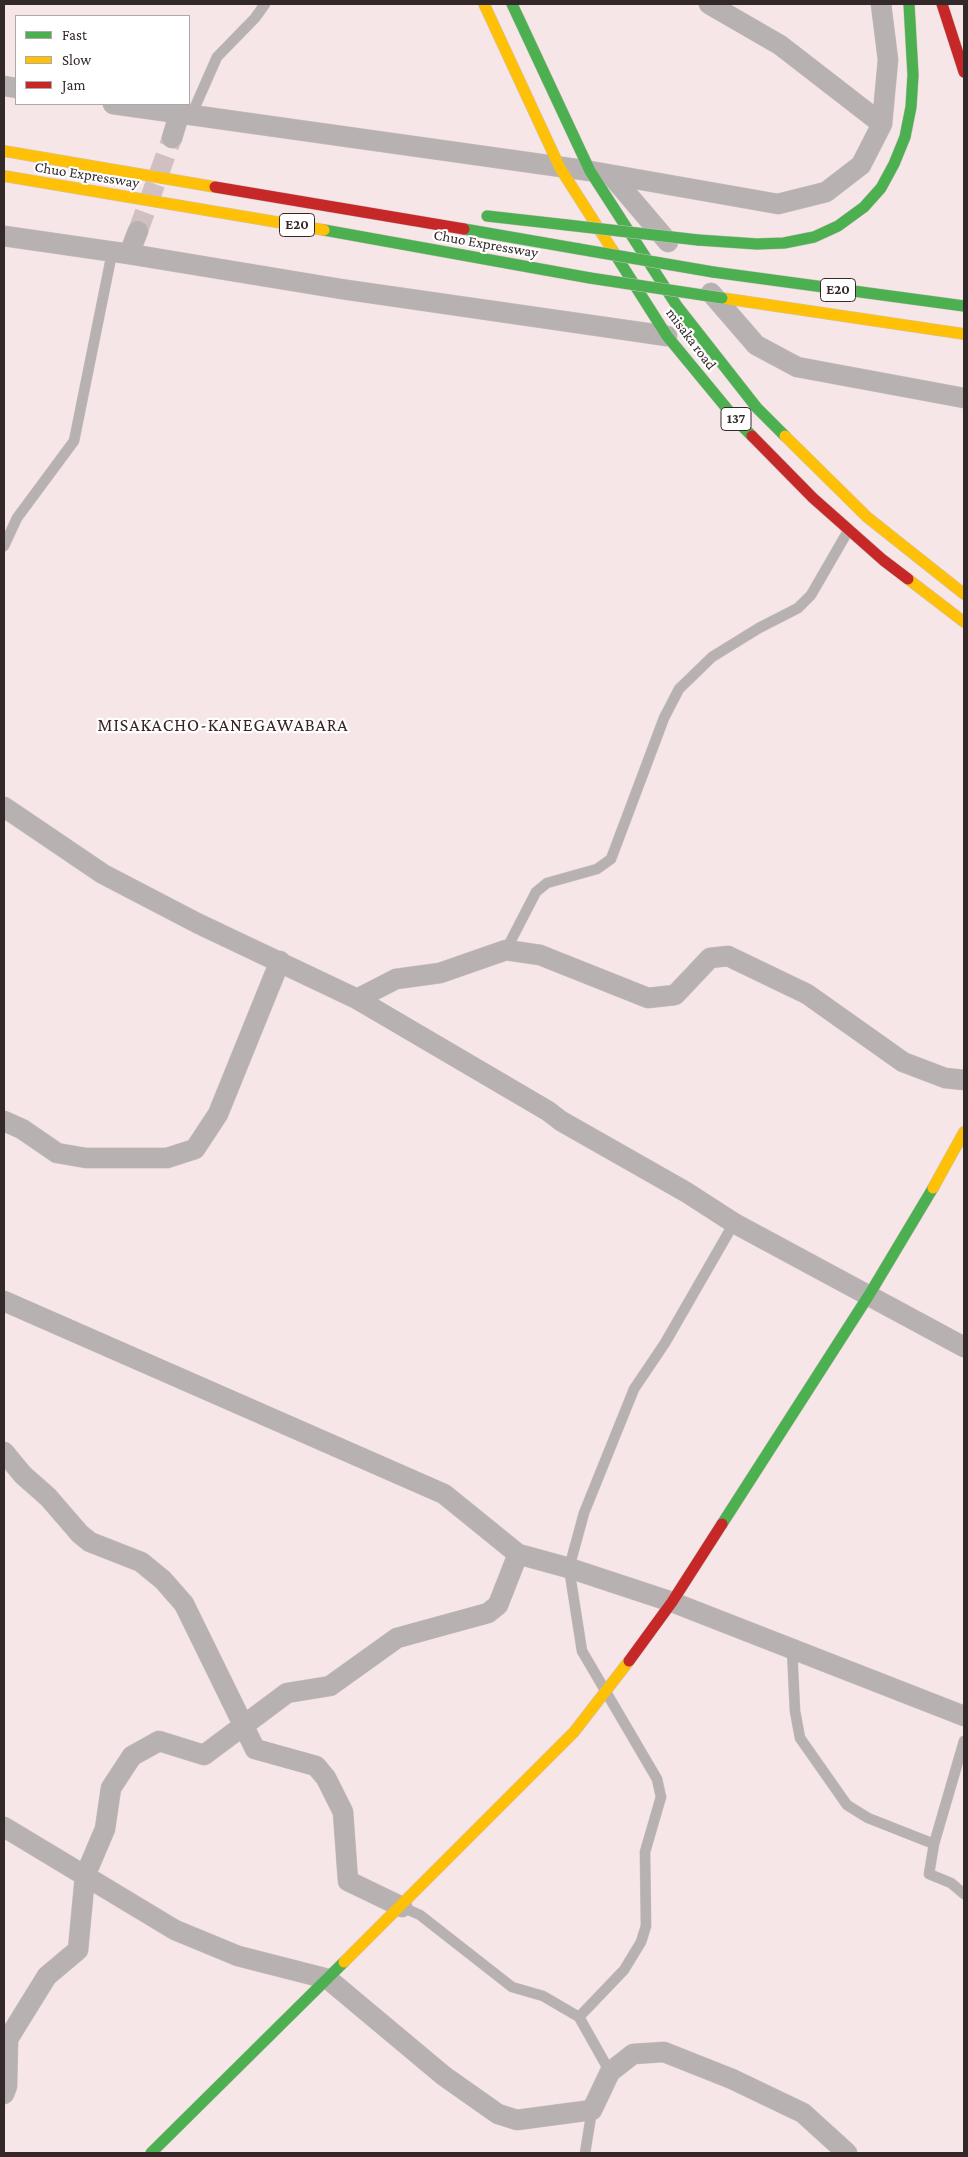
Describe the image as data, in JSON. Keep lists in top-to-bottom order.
{
  "streets": {
    "main road": [
      "Chuo Expressway",
      "E20",
      "misaka road",
      "137"
    ]
  },
  "districts": ["MISAKACHO-KANEGAWABARA"],
  "legend": ["Fast", "Slow", "Jam"]
}
